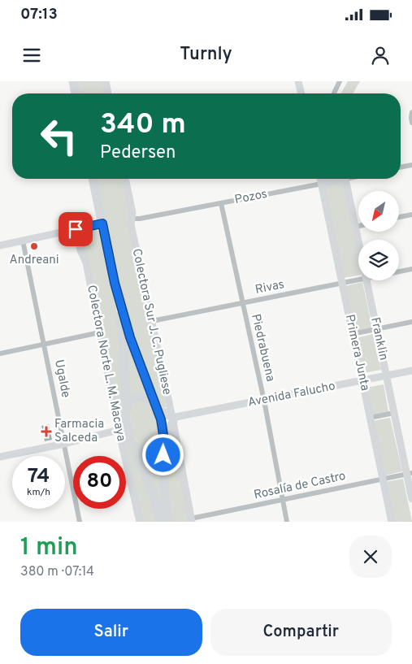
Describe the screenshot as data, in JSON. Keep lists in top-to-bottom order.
{
  "streets": {
    "main road": [
      "Pozos",
      "Colectora Sur J. C. Pugliese",
      "Franklin",
      "Primera Junta",
      "Colectora Norte L. M. Macaya",
      "Avenida Falucho"
    ],
    "street": [
      "Rivas",
      "Piedrabuena",
      "Ugalde",
      "Rosalía de Castro"
    ]
  },
  "crossings": [
    ["Pozos", "Colectora Sur J. C. Pugliese"],
    ["Pozos", "Franklin"],
    ["Pozos", "Piedrabuena"],
    ["Pozos", "Primera Junta"],
    ["Rivas", "Colectora Sur J. C. Pugliese"],
    ["Rivas", "Piedrabuena"],
    ["Rivas", "Primera Junta"],
    ["Colectora Sur J. C. Pugliese", "Avenida Falucho"],
    ["Colectora Sur J. C. Pugliese", "Rosalía de Castro"],
    ["Franklin", "Avenida Falucho"],
    ["Franklin", "Rosalía de Castro"],
    ["Piedrabuena", "Avenida Falucho"],
    ["Piedrabuena", "Rosalía de Castro"],
    ["Primera Junta", "Avenida Falucho"],
    ["Primera Junta", "Rosalía de Castro"]
  ],
  "places": {
    "other": ["Andreani"],
    "health": ["Farmacia Salceda"]
  },
  "north": "bottom left",
  "page": {
    "status": "07:13",
    "header": "Turnly",
    "turn": ["340 m", "Pedersen"],
    "speed": "74 km/h",
    "limit": "80",
    "heading": ["1 min", "380 m · 07:14"],
    "buttons": ["Salir", "Compartir"]
  }
}
